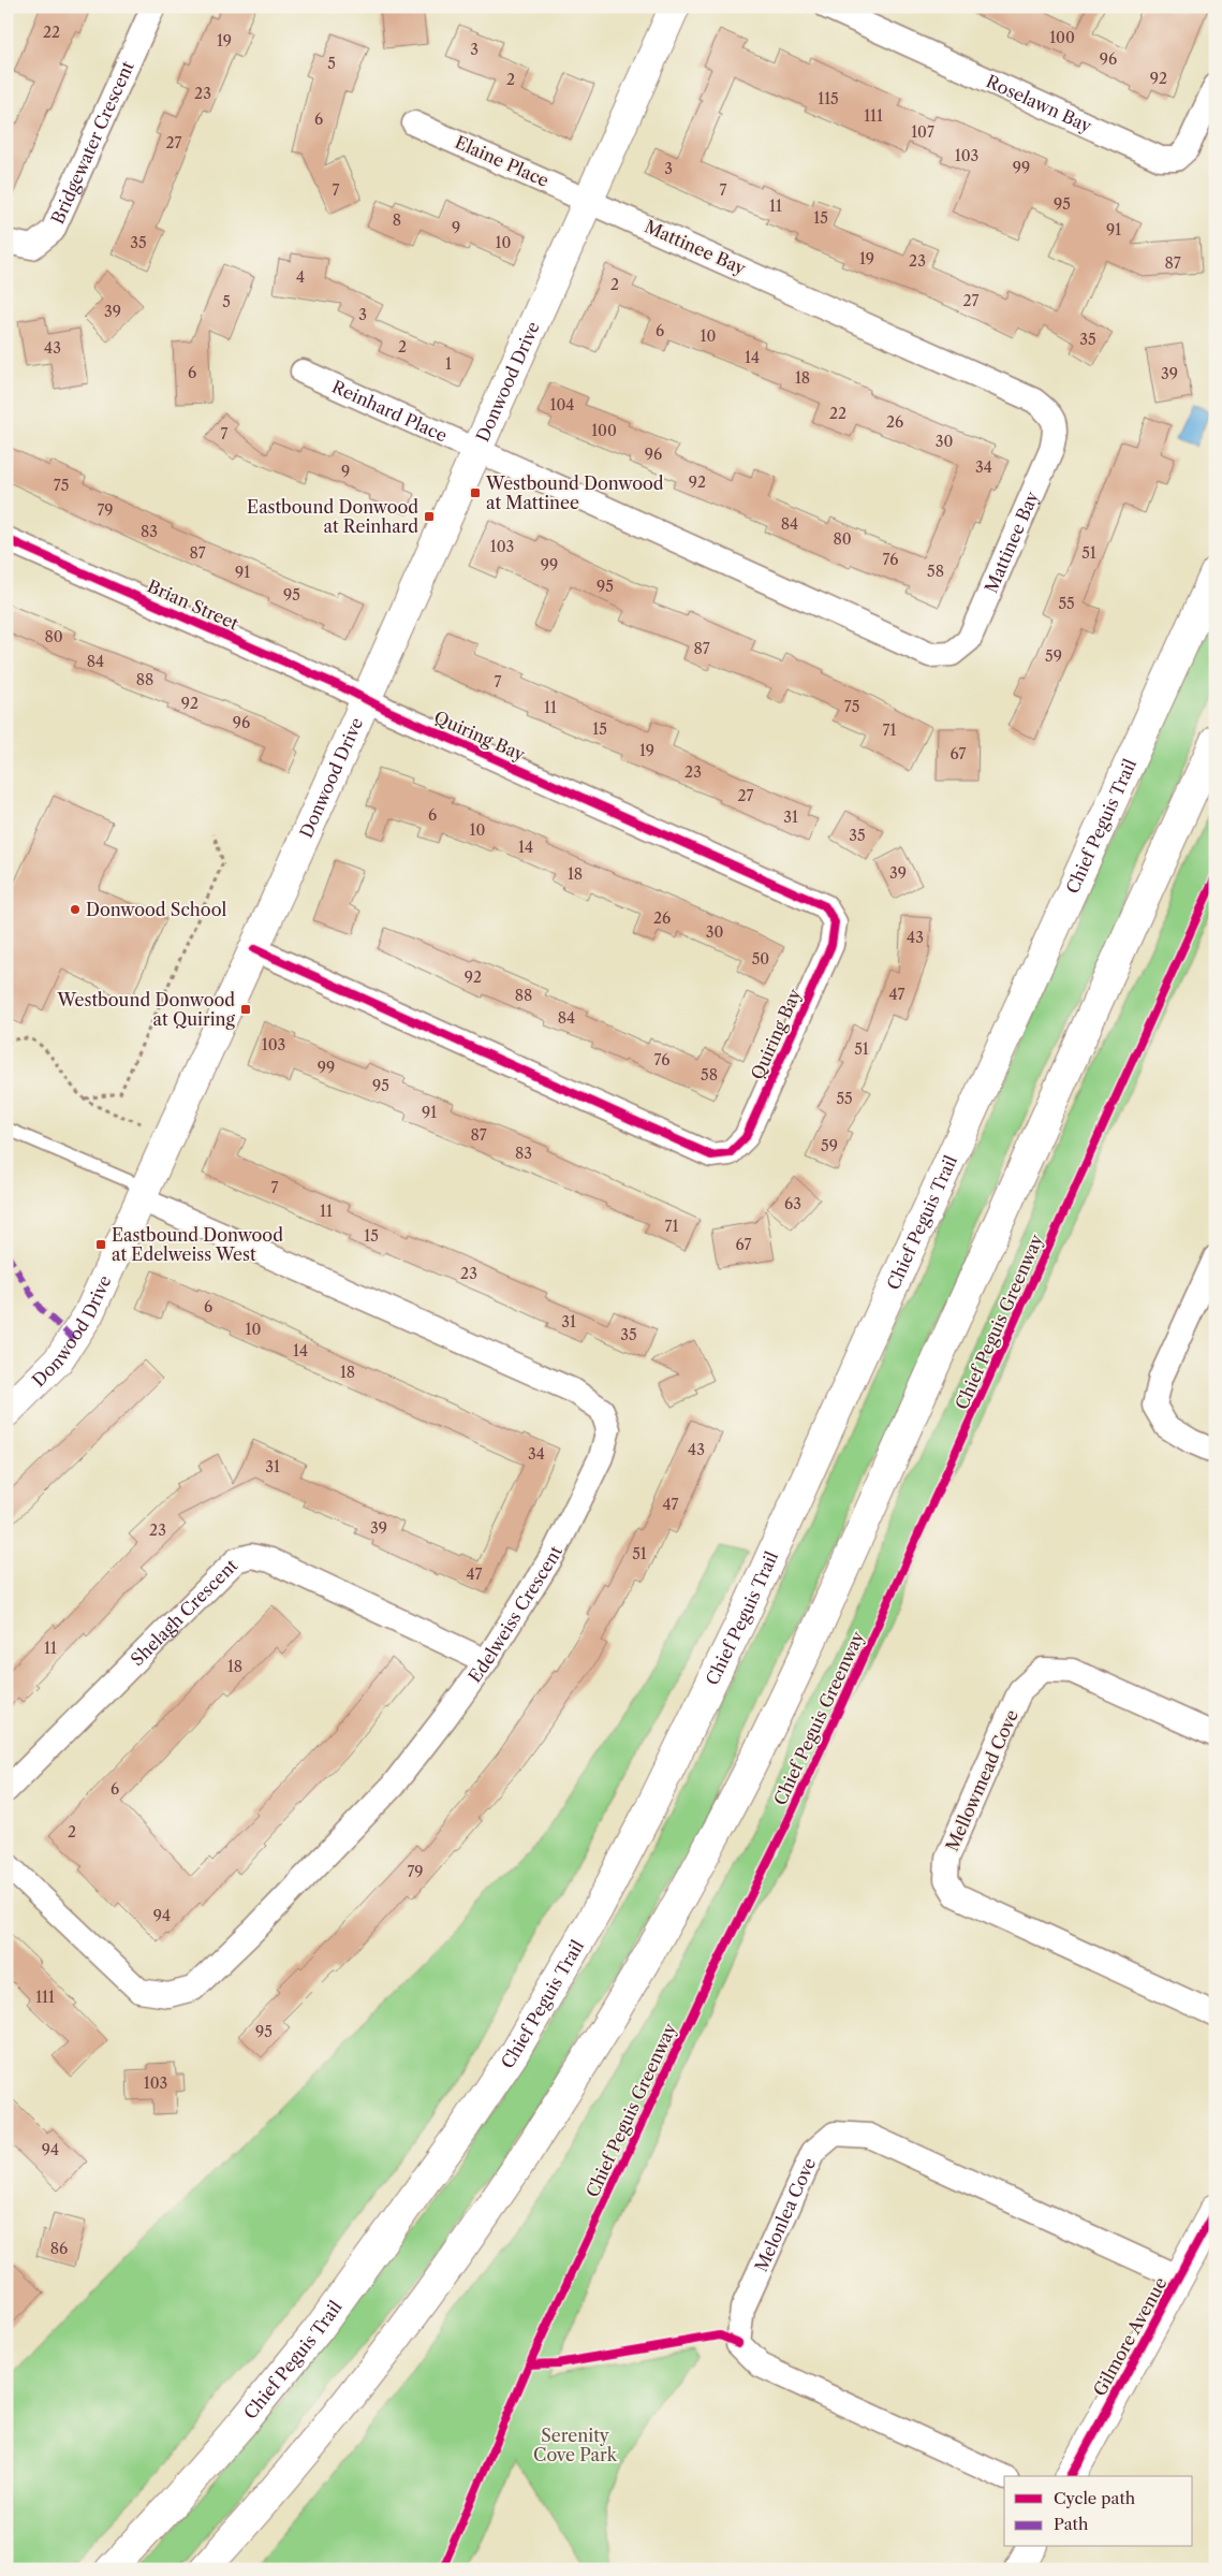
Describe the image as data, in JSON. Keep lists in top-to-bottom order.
{
  "streets": {
    "main road": ["Donwood Drive", "Chief Peguis Trail", "Gilmore Avenue"],
    "street": [
      "Roselawn Bay",
      "Bridgewater Crescent",
      "Elaine Place",
      "Mattinee Bay",
      "Reinhard Place",
      "Brian Street",
      "Quiring Bay",
      "Shelagh Crescent",
      "Edelweiss Crescent",
      "Mellowmead Cove",
      "Melonlea Cove"
    ],
    "cycle path": ["Chief Peguis Greenway"]
  },
  "crossings": [
    ["Elaine Place", "Mattinee Bay"],
    ["Elaine Place", "Donwood Drive"],
    ["Mattinee Bay", "Donwood Drive"],
    ["Mattinee Bay", "Reinhard Place"],
    ["Donwood Drive", "Reinhard Place"],
    ["Donwood Drive", "Brian Street"],
    ["Donwood Drive", "Quiring Bay"],
    ["Donwood Drive", "Edelweiss Crescent"],
    ["Brian Street", "Quiring Bay"],
    ["Shelagh Crescent", "Edelweiss Crescent"],
    ["Melonlea Cove", "Gilmore Avenue"]
  ],
  "parks": ["Serenity Cove Park"],
  "places": {
    "transit": [
      "Westbound Donwood at Mattinee",
      "Eastbound Donwood at Reinhard",
      "Westbound Donwood at Quiring",
      "Eastbound Donwood at Edelweiss West"
    ],
    "other": ["Donwood School"]
  },
  "house_numbers": [
    "22",
    "100",
    "19",
    "3",
    "96",
    "5",
    "92",
    "2",
    "23",
    "115",
    "111",
    "6",
    "107",
    "27",
    "103",
    "99",
    "3",
    "7",
    "7",
    "95",
    "11",
    "15",
    "8",
    "9",
    "91",
    "35",
    "10",
    "19",
    "23",
    "87",
    "4",
    "2",
    "27",
    "5",
    "39",
    "3",
    "6",
    "10",
    "35",
    "2",
    "43",
    "14",
    "1",
    "6",
    "39",
    "18",
    "104",
    "22",
    "26",
    "100",
    "7",
    "30",
    "96",
    "34",
    "9",
    "92",
    "75",
    "79",
    "84",
    "83",
    "80",
    "103",
    "87",
    "51",
    "76",
    "99",
    "58",
    "91",
    "95",
    "95",
    "55",
    "80",
    "87",
    "59",
    "84",
    "88",
    "7",
    "92",
    "75",
    "11",
    "96",
    "15",
    "71",
    "19",
    "67",
    "23",
    "27",
    "6",
    "31",
    "10",
    "35",
    "14",
    "39",
    "18",
    "26",
    "30",
    "43",
    "50",
    "92",
    "47",
    "88",
    "84",
    "103",
    "51",
    "76",
    "99",
    "58",
    "95",
    "55",
    "91",
    "87",
    "59",
    "83",
    "7",
    "63",
    "11",
    "71",
    "15",
    "67",
    "23",
    "6",
    "31",
    "10",
    "35",
    "14",
    "18",
    "43",
    "34",
    "31",
    "47",
    "39",
    "23",
    "51",
    "47",
    "11",
    "18",
    "6",
    "2",
    "79",
    "94",
    "111",
    "95",
    "103",
    "94",
    "86"
  ],
  "legend": ["Cycle path", "Path"]
}
